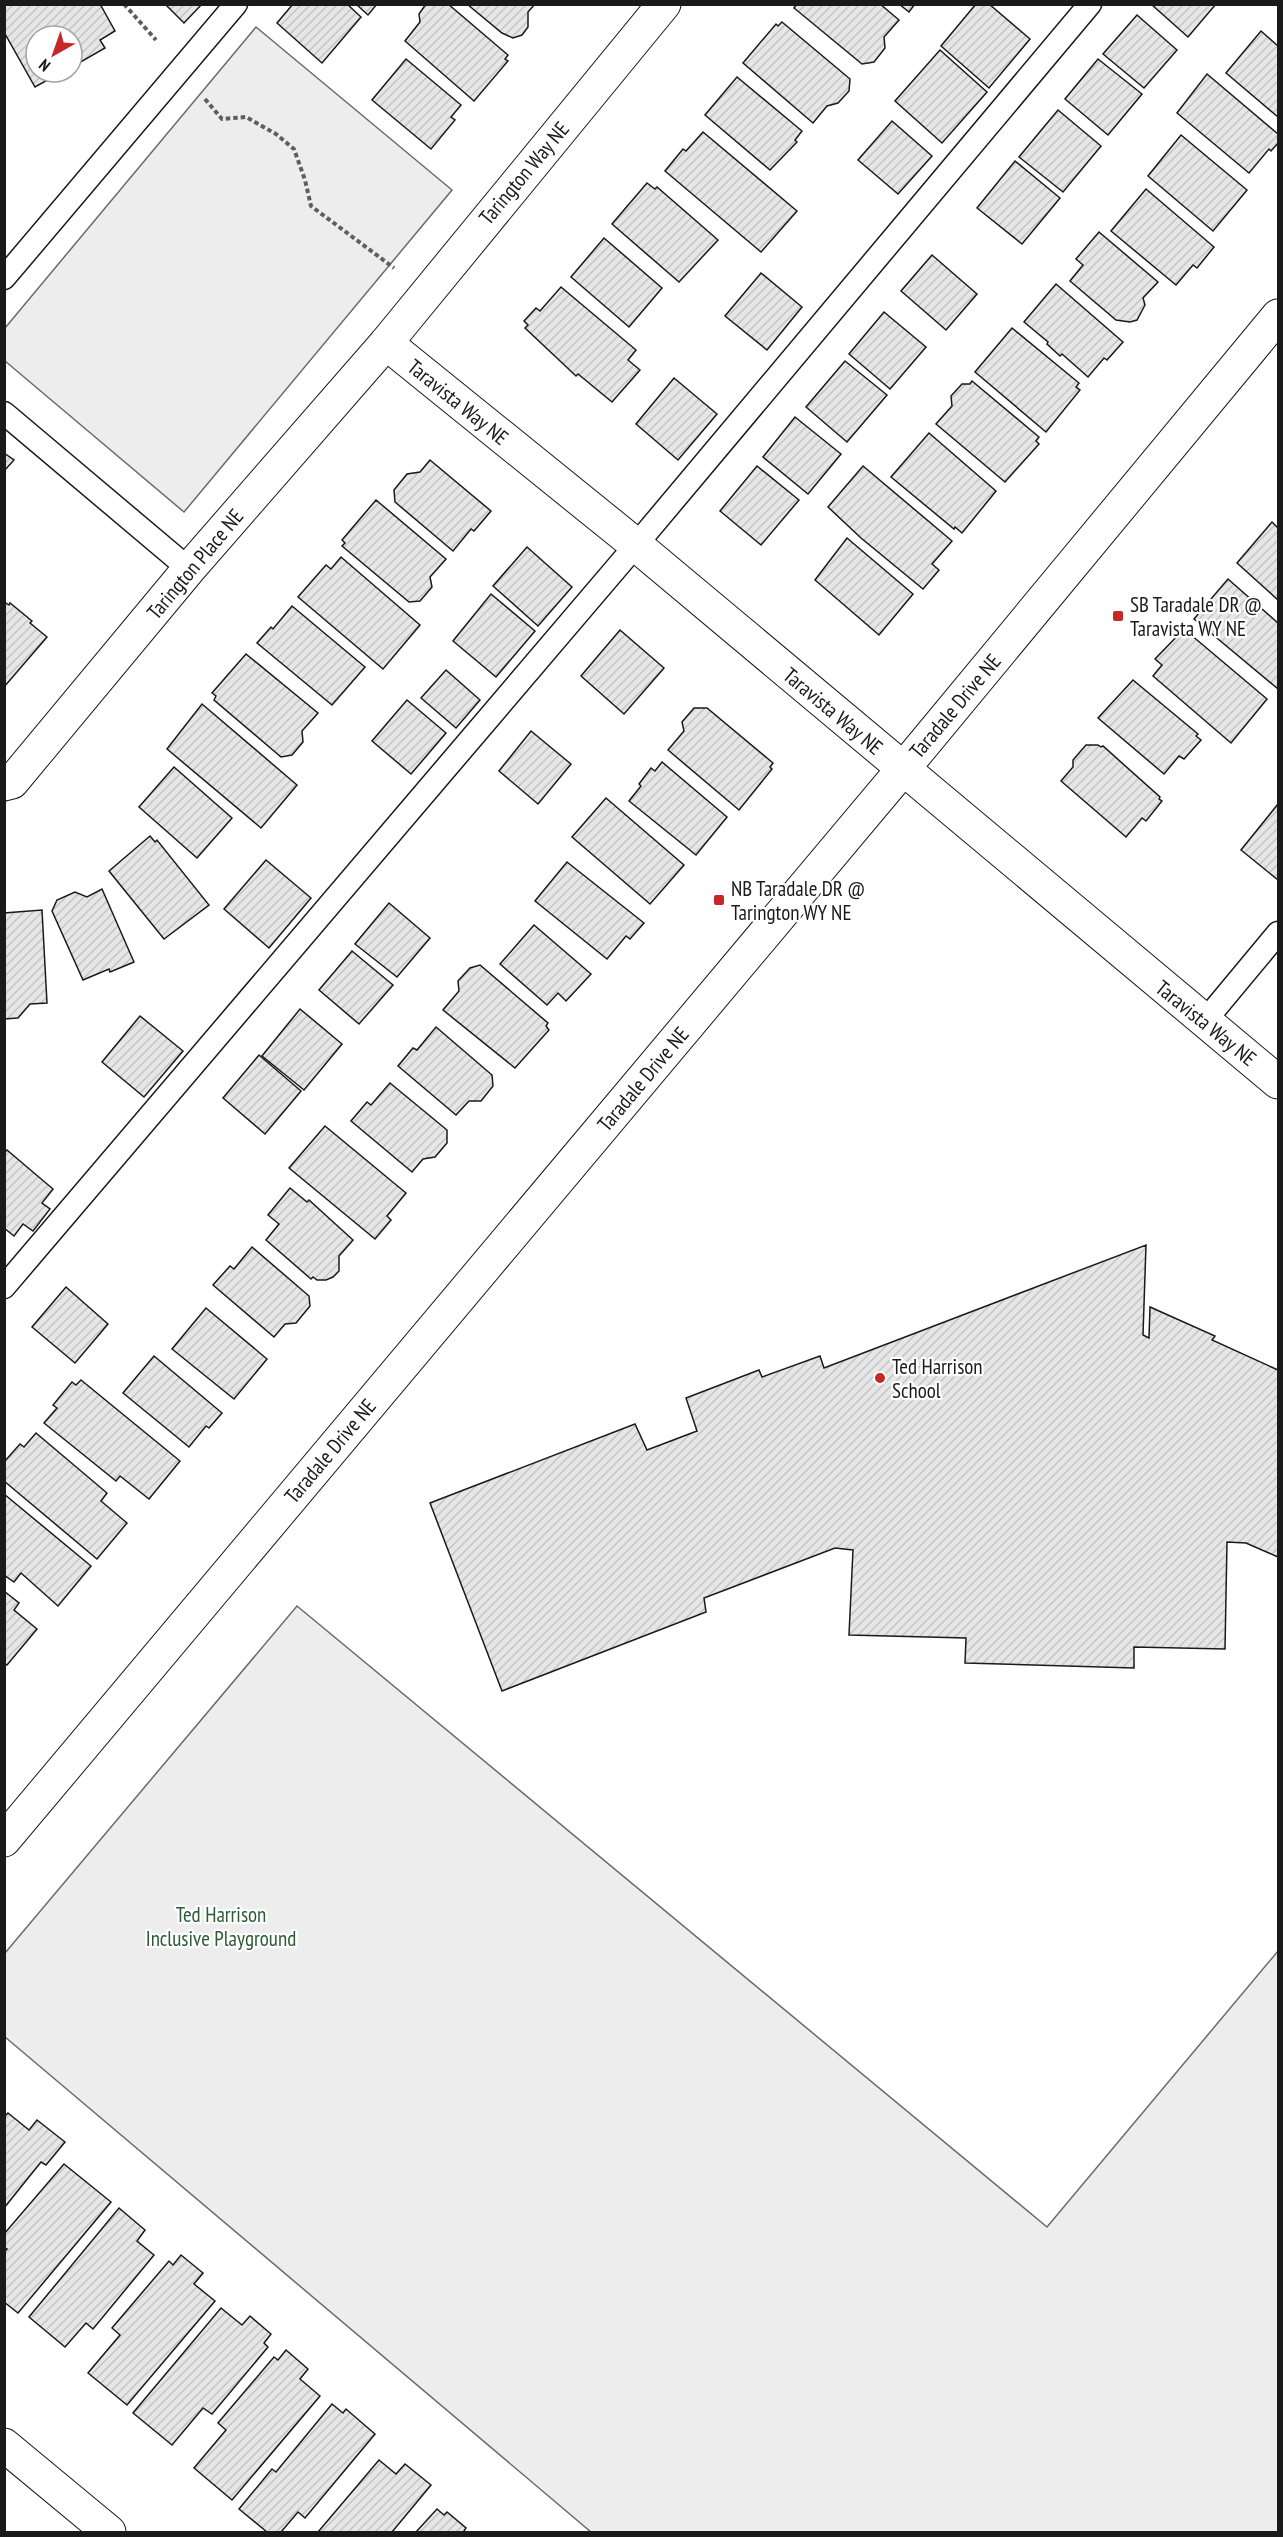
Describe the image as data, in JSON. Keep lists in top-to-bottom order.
{
  "streets": {
    "street": [
      "Tarington Way NE",
      "Taravista Way NE",
      "Tarington Place NE",
      "Taradale Drive NE"
    ]
  },
  "crossings": [
    ["Tarington Way NE", "Taravista Way NE"],
    ["Tarington Way NE", "Tarington Place NE"],
    ["Taravista Way NE", "Tarington Place NE"],
    ["Taravista Way NE", "Taradale Drive NE"]
  ],
  "parks": ["Ted Harrison Inclusive Playground"],
  "places": {
    "transit": ["SB Taradale DR @ Taravista WY NE", "NB Taradale DR @ Tarington WY NE"],
    "other": ["Ted Harrison School"]
  },
  "north": "bottom left"
}
